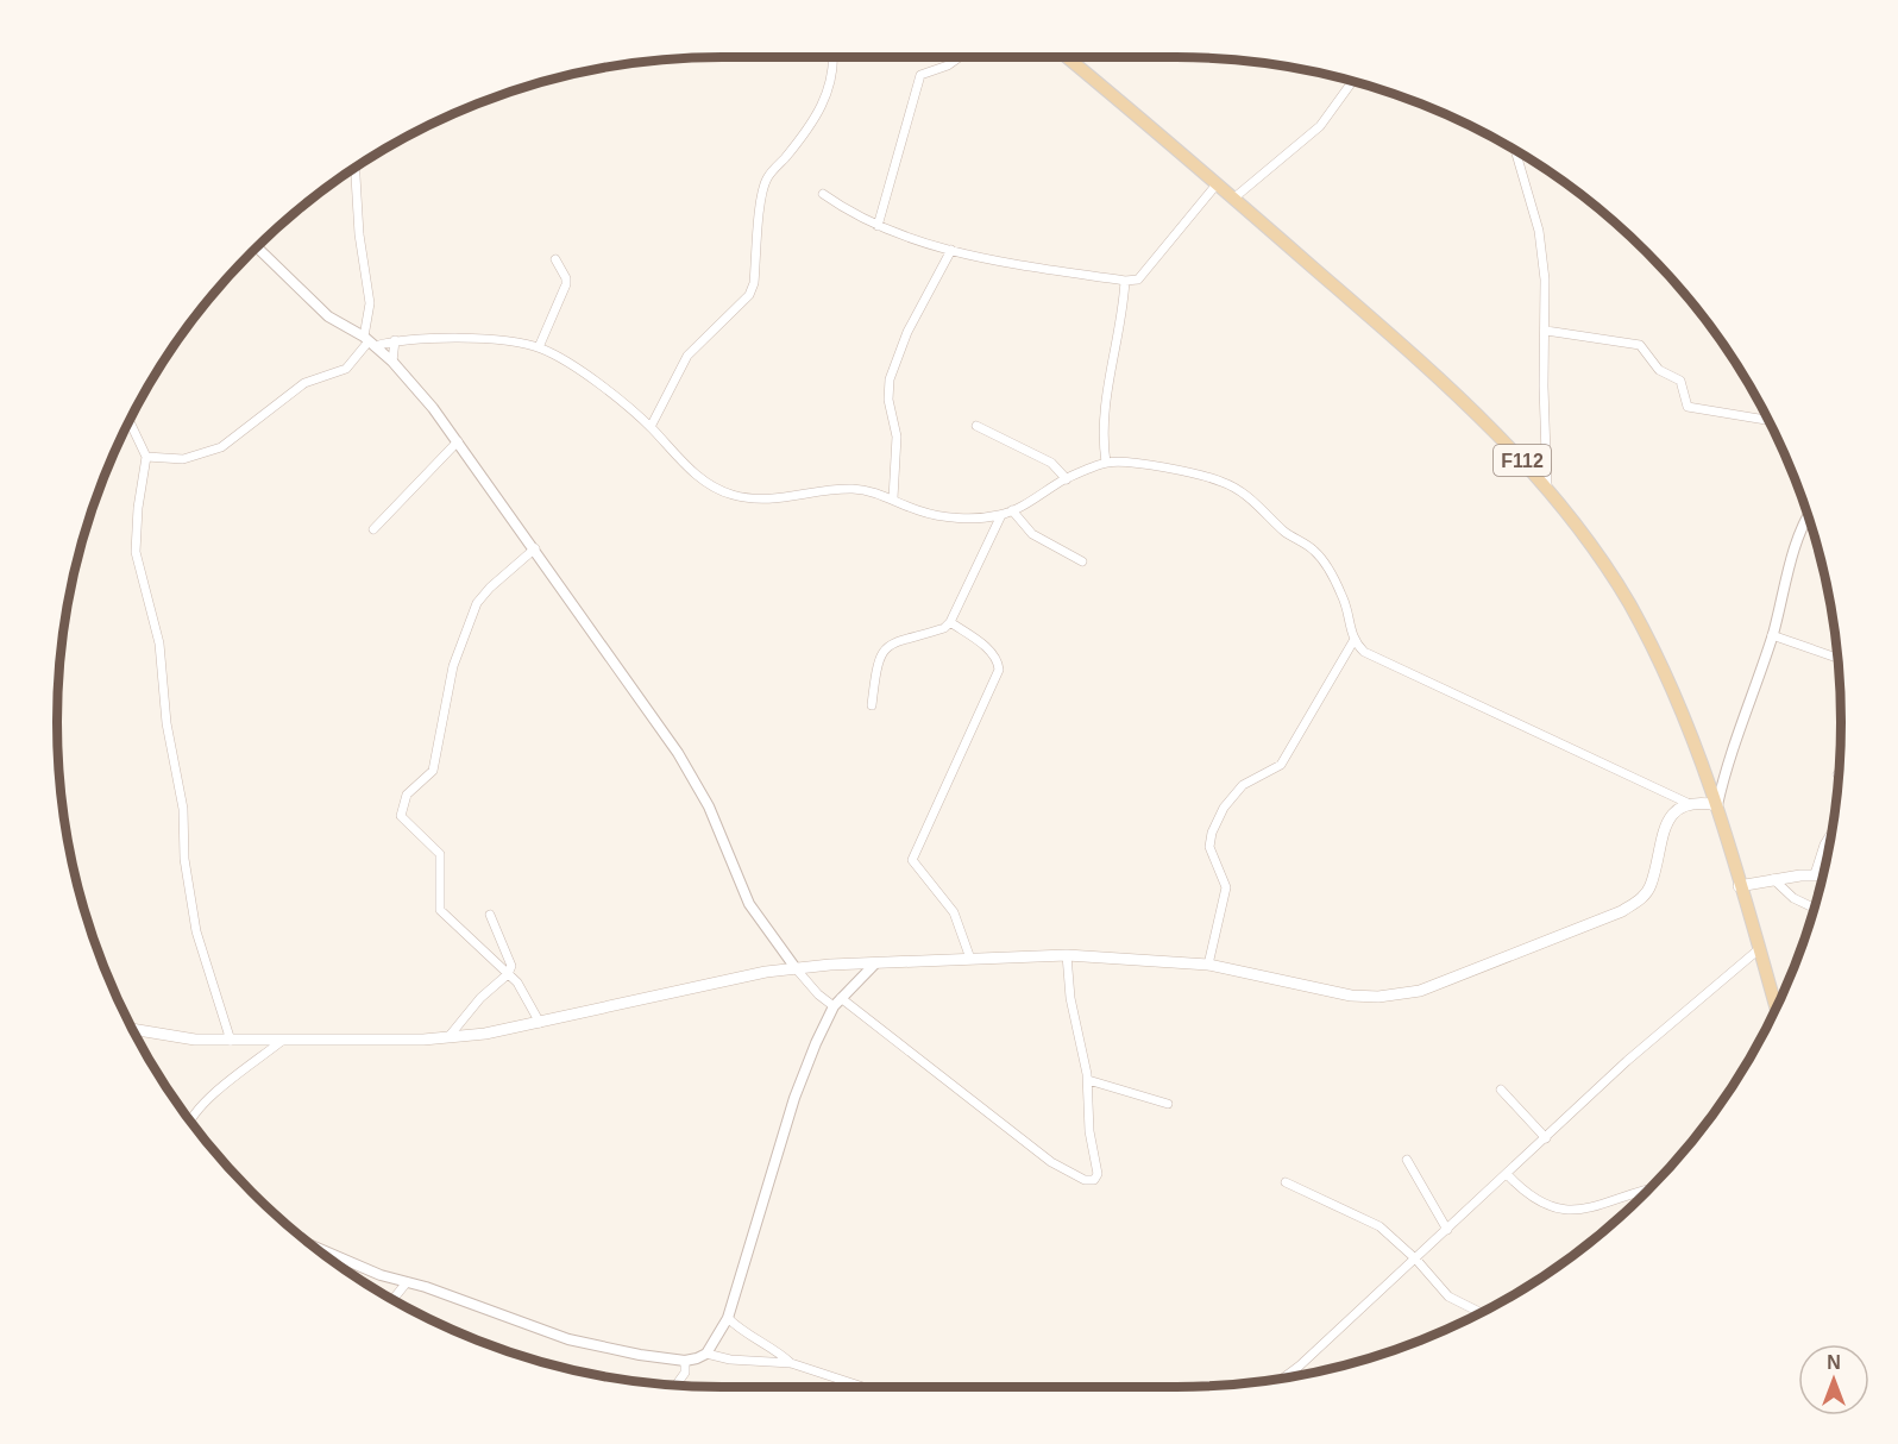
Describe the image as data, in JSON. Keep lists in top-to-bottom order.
{
  "streets": {
    "main road": ["F112"]
  },
  "north": "top"
}
